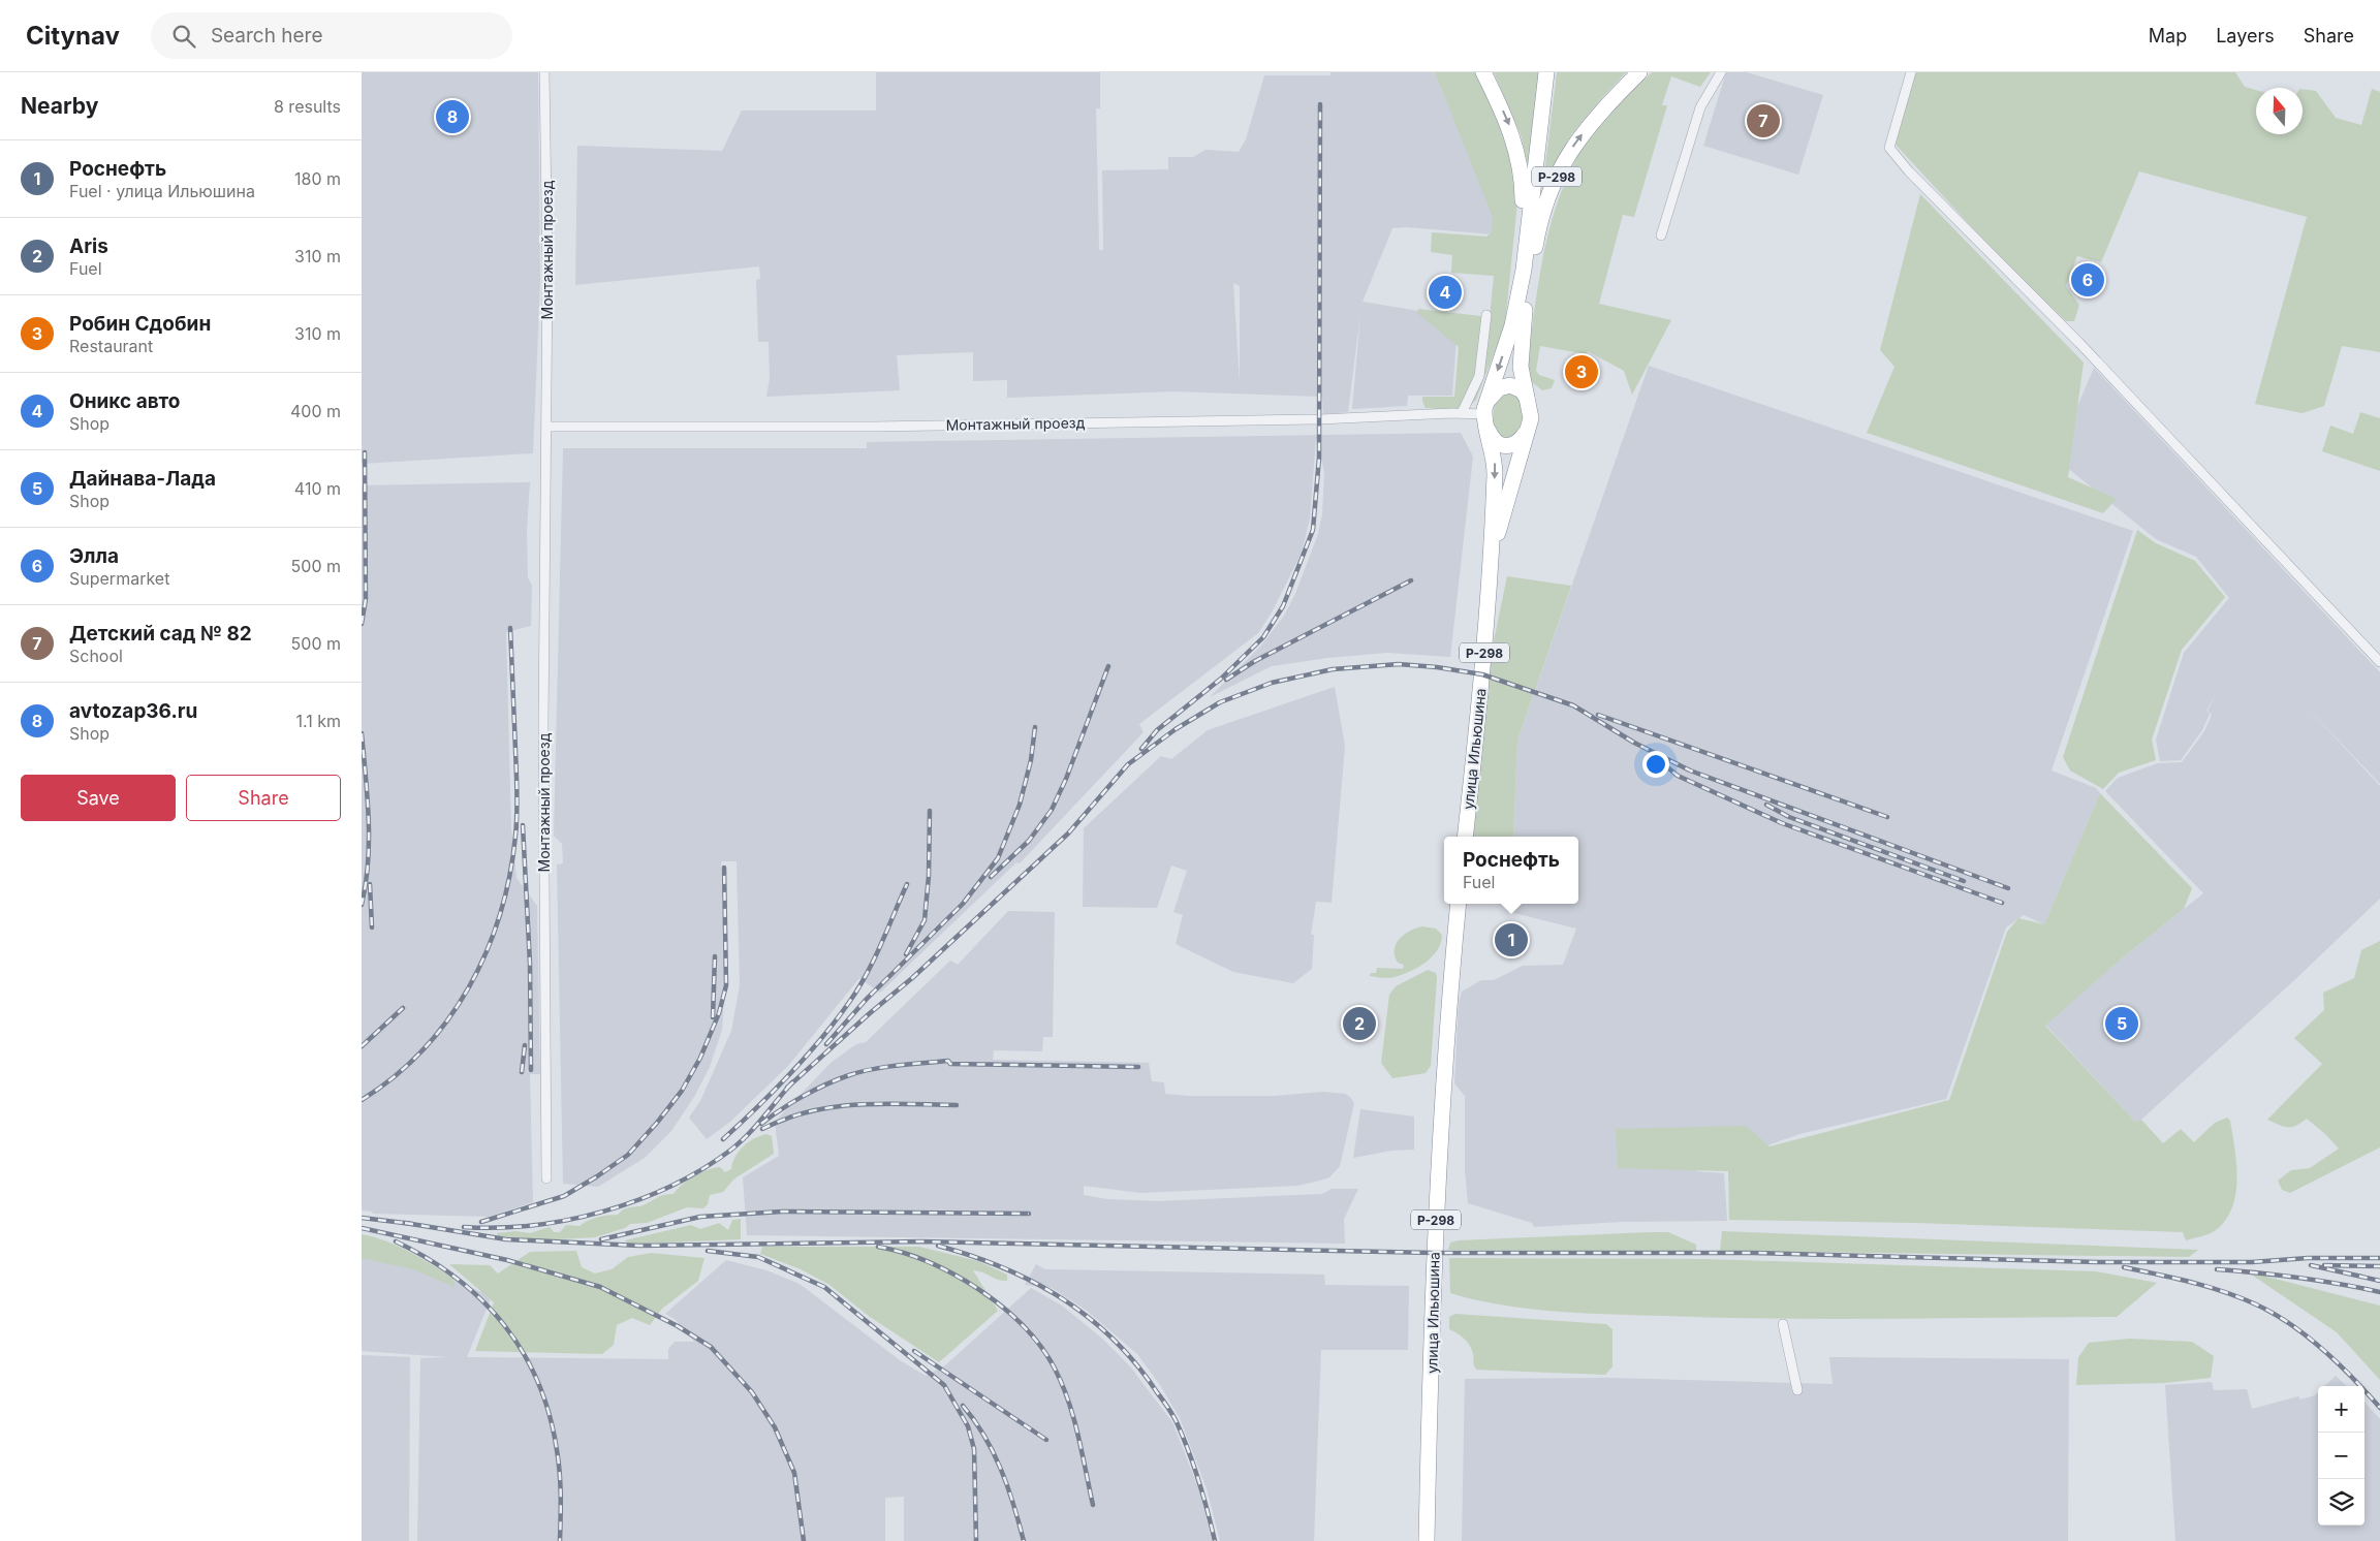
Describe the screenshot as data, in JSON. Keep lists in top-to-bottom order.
{
  "streets": {
    "highway": ["Р-298", "улица Ильюшина"],
    "street": ["Монтажный проезд"]
  },
  "crossings": [
    ["Р-298", "Монтажный проезд"],
    ["Р-298", "улица Ильюшина"]
  ],
  "north": "top",
  "page": {
    "header": "Citynav",
    "search": "Search here",
    "nav": ["Map", "Layers", "Share"],
    "heading": ["Nearby", "8 results"],
    "pins": [
      "8",
      "7",
      "6",
      "4",
      "3",
      "1",
      "2",
      "5"
    ],
    "list": [
      {
        "mark": "1",
        "name": "Роснефть",
        "note": "Fuel · улица Ильюшина",
        "value": "180 m"
      },
      {
        "mark": "2",
        "name": "Aris",
        "note": "Fuel",
        "value": "310 m"
      },
      {
        "mark": "3",
        "name": "Робин Сдобин",
        "note": "Restaurant",
        "value": "310 m"
      },
      {
        "mark": "4",
        "name": "Оникс авто",
        "note": "Shop",
        "value": "400 m"
      },
      {
        "mark": "5",
        "name": "Дайнава-Лада",
        "note": "Shop",
        "value": "410 m"
      },
      {
        "mark": "6",
        "name": "Элла",
        "note": "Supermarket",
        "value": "500 m"
      },
      {
        "mark": "7",
        "name": "Детский сад № 82",
        "note": "School",
        "value": "500 m"
      },
      {
        "mark": "8",
        "name": "avtozap36.ru",
        "note": "Shop",
        "value": "1.1 km"
      }
    ],
    "buttons": ["Save", "Share"],
    "popup": ["Роснефть", "Fuel"],
    "map_buttons": ["+", "−"]
  }
}
